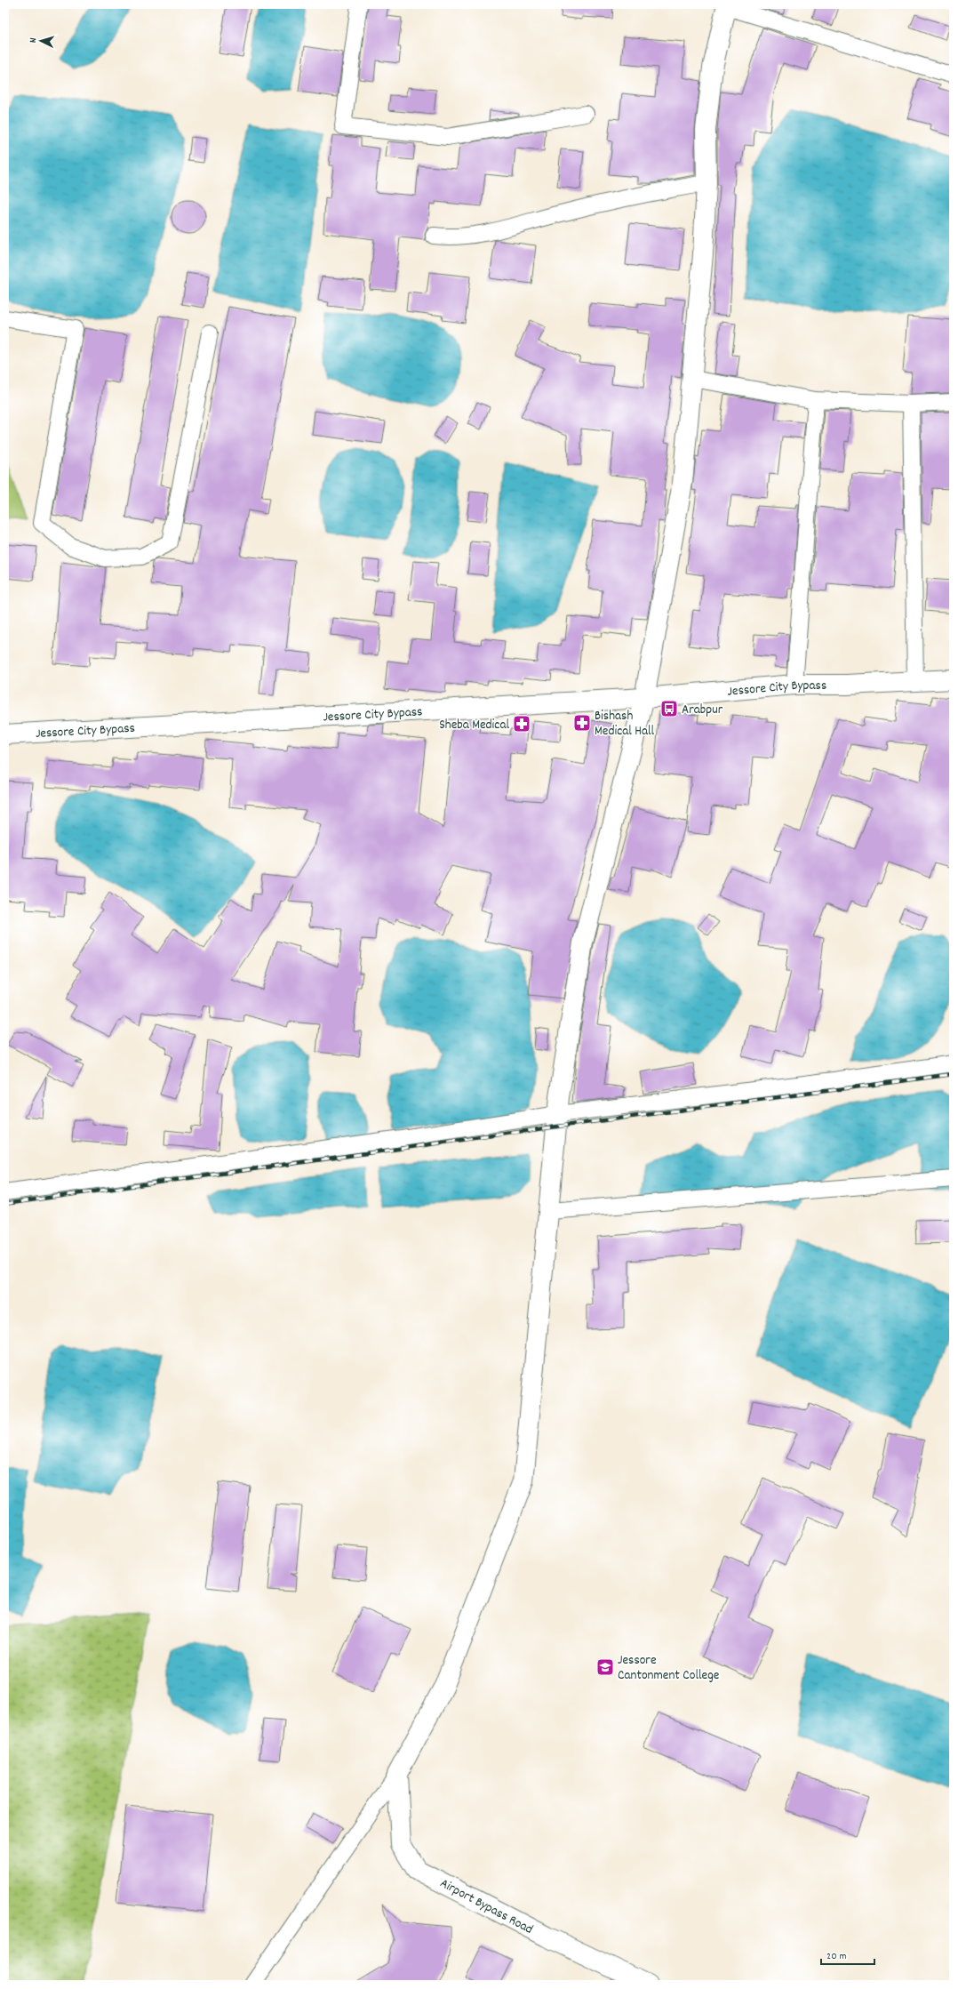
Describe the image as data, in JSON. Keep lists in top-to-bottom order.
{
  "streets": {
    "main road": ["Jessore City Bypass", "Airport Bypass Road"]
  },
  "places": {
    "bus stop": ["Arabpur"],
    "pharmacy": ["Bishash Medical Hall", "Sheba Medical"],
    "school or university": ["Jessore Cantonment College"]
  },
  "scale_bar": "20 m",
  "north": "left"
}
